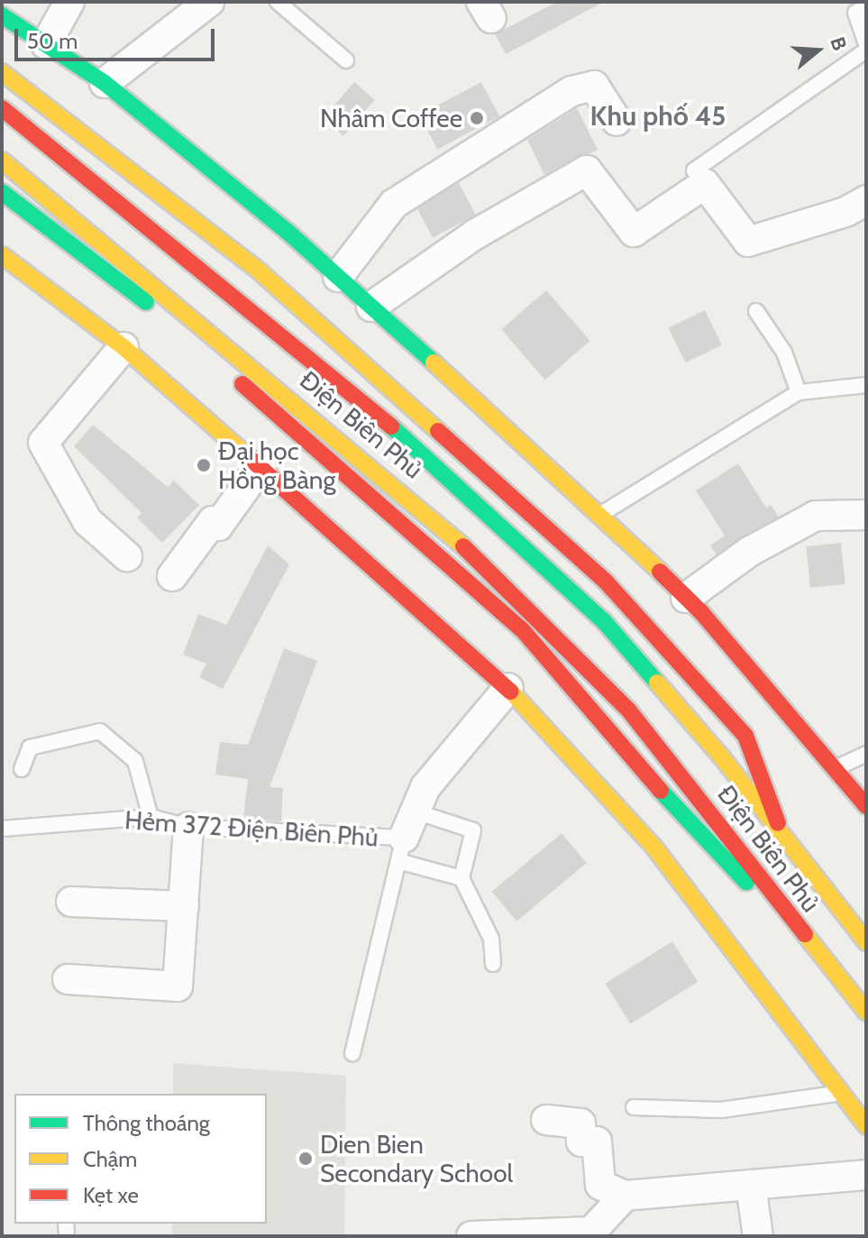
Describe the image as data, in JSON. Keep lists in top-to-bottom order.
{
  "streets": {
    "main road": ["Điện Biên Phủ"],
    "street": ["Hẻm 372 Điện Biên Phủ"]
  },
  "districts": ["Khu phố 45"],
  "places": ["Nhâm Coffee", "Đại học Hồng Bàng", "Dien Bien Secondary School"],
  "legend": ["Thông thoáng", "Chậm", "Kẹt xe"],
  "scale_bar": "50 m",
  "north": "right"
}
